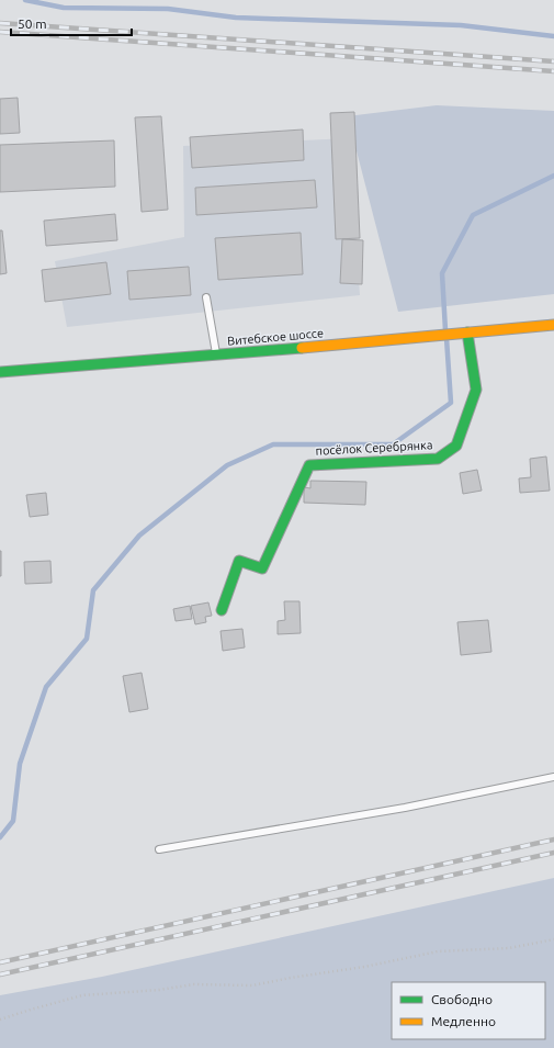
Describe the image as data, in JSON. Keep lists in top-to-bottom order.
{
  "streets": {
    "main road": ["Витебское шоссе", "посёлок Серебрянка"]
  },
  "crossings": [
    ["Витебское шоссе", "посёлок Серебрянка"]
  ],
  "legend": ["Свободно", "Медленно"],
  "scale_bar": "50 m"
}
